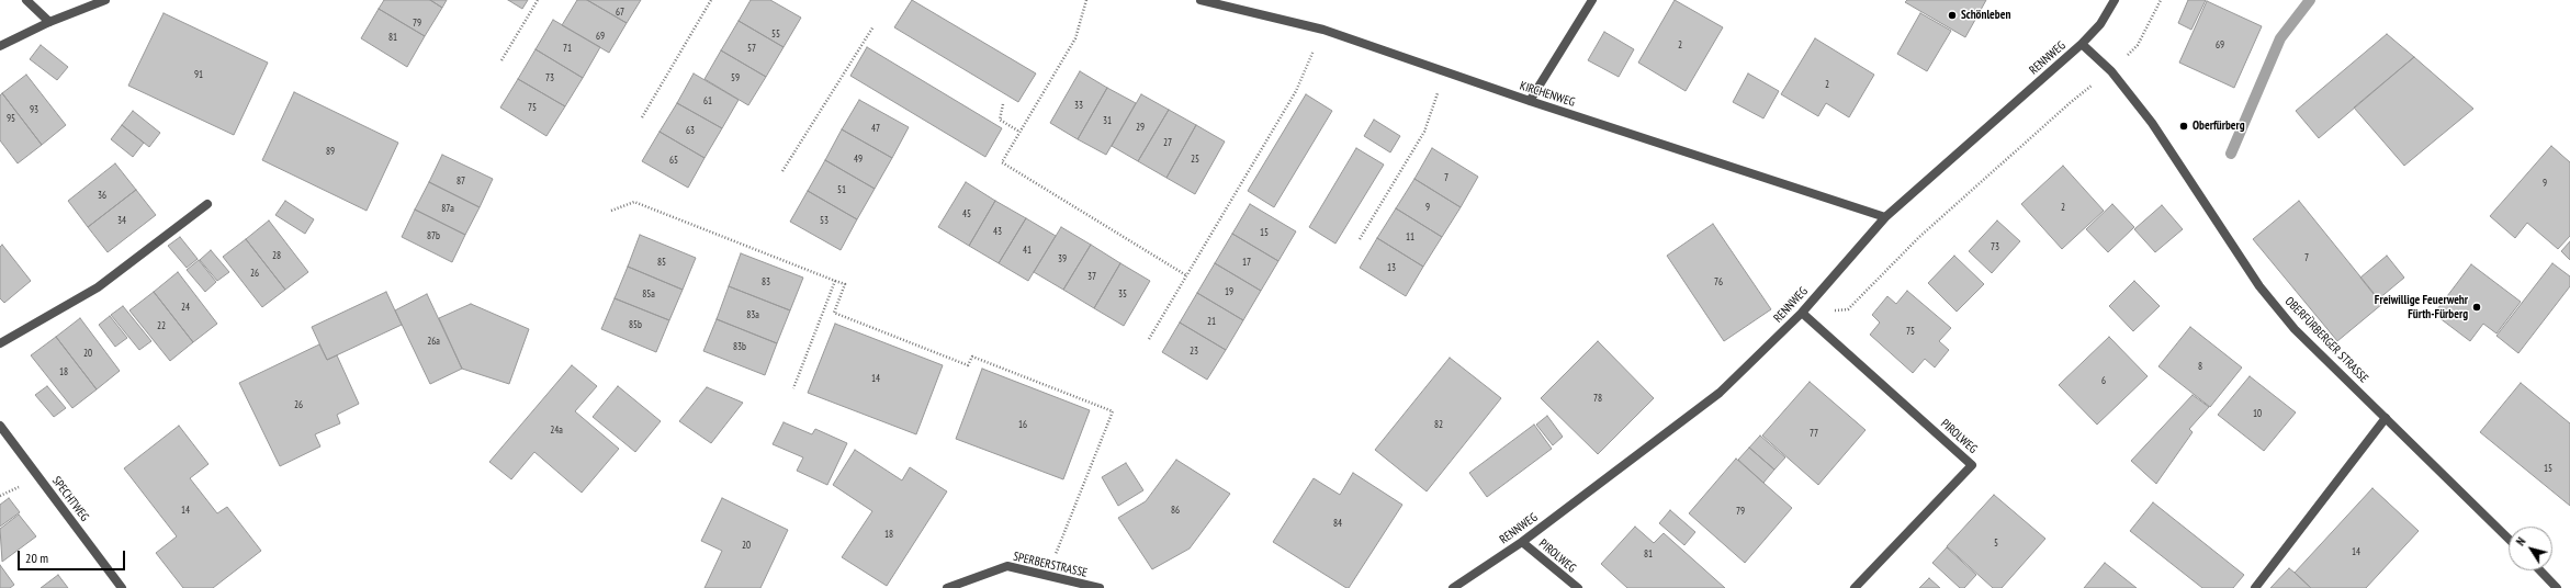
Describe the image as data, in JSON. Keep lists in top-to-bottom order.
{
  "streets": {
    "street": [
      "RENNWEG",
      "KIRCHENWEG",
      "OBERFÜRBERGER STRASSE",
      "PIROLWEG",
      "SPECHTWEG",
      "SPERBERSTRASSE"
    ]
  },
  "crossings": [
    ["RENNWEG", "KIRCHENWEG"],
    ["RENNWEG", "OBERFÜRBERGER STRASSE"],
    ["RENNWEG", "PIROLWEG"]
  ],
  "places": ["Schönleben", "Oberfürberg", "Freiwillige Feuerwehr Fürth-Fürberg"],
  "house_numbers": [
    "67",
    "79",
    "55",
    "69",
    "81",
    "2",
    "69",
    "71",
    "57",
    "91",
    "73",
    "59",
    "2",
    "61",
    "33",
    "75",
    "93",
    "95",
    "31",
    "29",
    "47",
    "63",
    "27",
    "89",
    "49",
    "25",
    "65",
    "7",
    "87",
    "9",
    "51",
    "36",
    "9",
    "2",
    "87a",
    "45",
    "34",
    "53",
    "43",
    "15",
    "87b",
    "11",
    "73",
    "41",
    "28",
    "7",
    "39",
    "85",
    "17",
    "13",
    "26",
    "37",
    "83",
    "76",
    "19",
    "85a",
    "35",
    "24",
    "83a",
    "21",
    "85b",
    "22",
    "75",
    "26a",
    "83b",
    "23",
    "20",
    "8",
    "18",
    "14",
    "6",
    "78",
    "26",
    "10",
    "16",
    "82",
    "24a",
    "77",
    "15",
    "14",
    "86",
    "79",
    "84",
    "18",
    "5",
    "20",
    "14",
    "81"
  ],
  "scale_bar": "20 m",
  "north": "top left"
}
